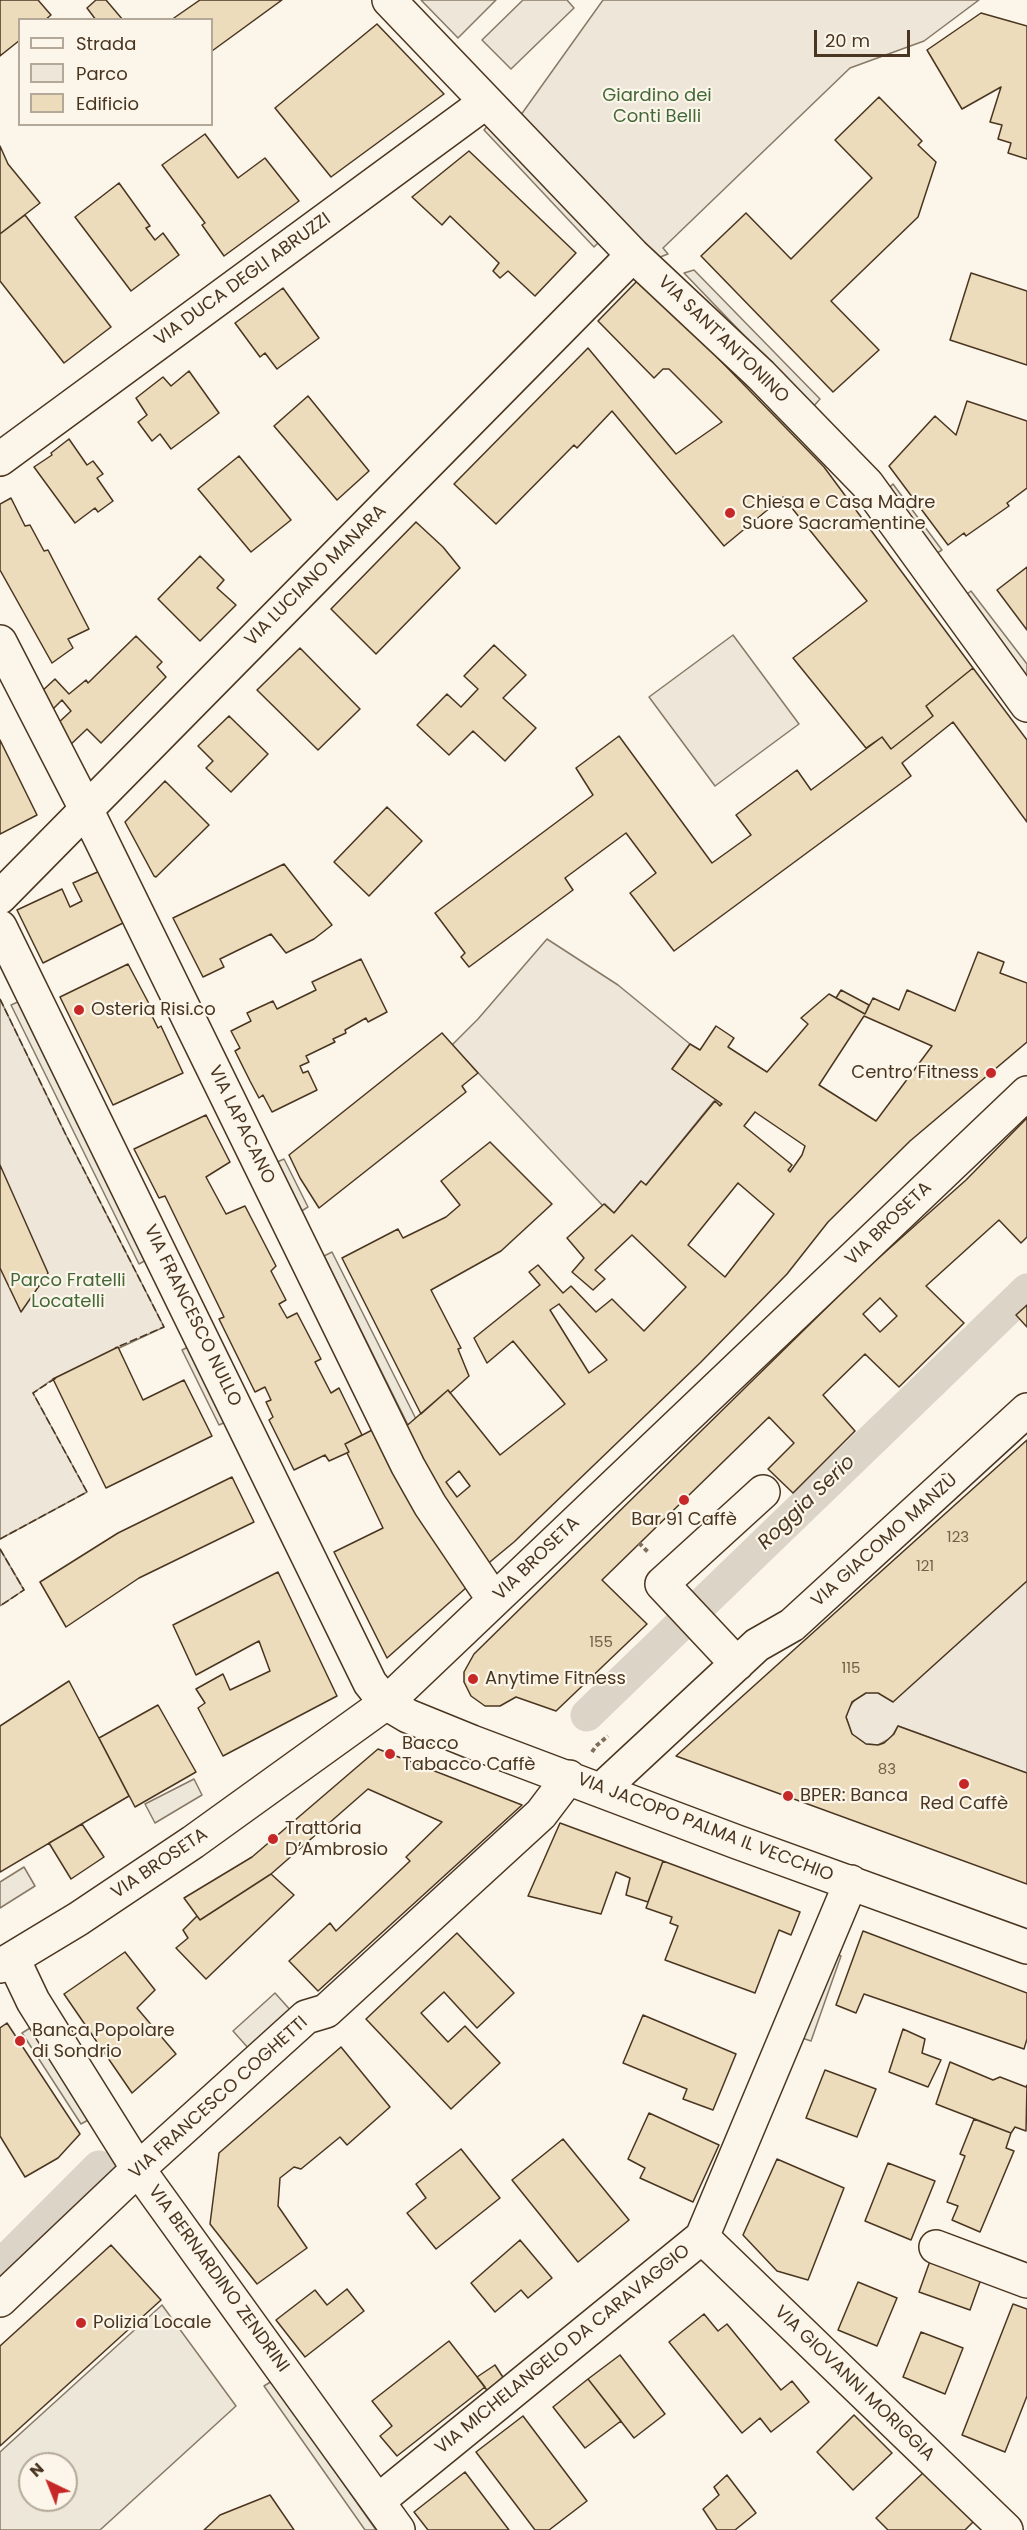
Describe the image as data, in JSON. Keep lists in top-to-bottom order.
{
  "streets": {
    "street": [
      "VIA DUCA DEGLI ABRUZZI",
      "VIA SANT'ANTONINO",
      "VIA LUCIANO MANARA",
      "VIA LAPACANO",
      "VIA BROSETA",
      "VIA FRANCESCO NULLO",
      "VIA GIACOMO MANZÙ",
      "VIA JACOPO PALMA IL VECCHIO",
      "VIA FRANCESCO COGHETTI",
      "VIA BERNARDINO ZENDRINI",
      "VIA MICHELANGELO DA CARAVAGGIO",
      "VIA GIOVANNI MORIGGIA"
    ]
  },
  "crossings": [
    ["VIA DUCA DEGLI ABRUZZI", "VIA SANT'ANTONINO"],
    ["VIA SANT'ANTONINO", "VIA LUCIANO MANARA"],
    ["VIA LUCIANO MANARA", "VIA LAPACANO"],
    ["VIA LAPACANO", "VIA BROSETA"],
    ["VIA BROSETA", "VIA FRANCESCO NULLO"],
    ["VIA BROSETA", "VIA JACOPO PALMA IL VECCHIO"],
    ["VIA BROSETA", "VIA BERNARDINO ZENDRINI"],
    ["VIA FRANCESCO NULLO", "VIA JACOPO PALMA IL VECCHIO"],
    ["VIA GIACOMO MANZÙ", "VIA JACOPO PALMA IL VECCHIO"],
    ["VIA JACOPO PALMA IL VECCHIO", "VIA FRANCESCO COGHETTI"],
    ["VIA JACOPO PALMA IL VECCHIO", "VIA MICHELANGELO DA CARAVAGGIO"],
    ["VIA FRANCESCO COGHETTI", "VIA BERNARDINO ZENDRINI"],
    ["VIA BERNARDINO ZENDRINI", "VIA MICHELANGELO DA CARAVAGGIO"],
    ["VIA MICHELANGELO DA CARAVAGGIO", "VIA GIOVANNI MORIGGIA"]
  ],
  "water": ["Roggia Serio"],
  "parks": ["Giardino dei Conti Belli", "Parco Fratelli Locatelli"],
  "places": [
    "Chiesa e Casa Madre Suore Sacramentine",
    "Osteria Risi.co",
    "Centro Fitness",
    "Bar 91 Caffè",
    "Anytime Fitness",
    "Bacco Tabacco Caffè",
    "Red Caffè",
    "BPER: Banca",
    "Trattoria D’Ambrosio",
    "Banca Popolare di Sondrio",
    "Polizia Locale"
  ],
  "house_numbers": [
    "123",
    "121",
    "155",
    "115",
    "83"
  ],
  "legend": ["Strada", "Parco", "Edificio"],
  "scale_bar": "20 m",
  "north": "top left"
}
